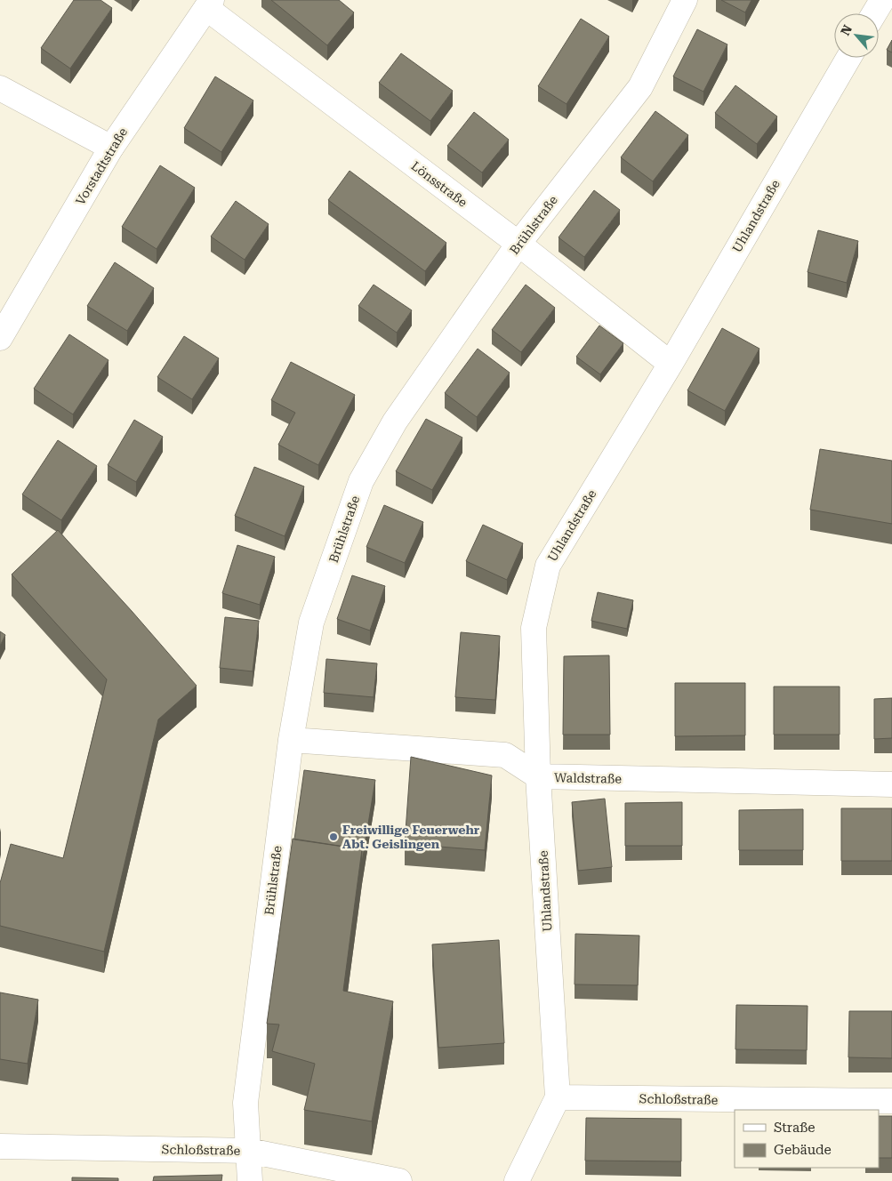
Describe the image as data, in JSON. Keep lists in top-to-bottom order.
{
  "streets": {
    "street": [
      "Vorstadtstraße",
      "Lönsstraße",
      "Uhlandstraße",
      "Brühlstraße",
      "Waldstraße",
      "Schloßstraße"
    ]
  },
  "crossings": [
    ["Vorstadtstraße", "Lönsstraße"],
    ["Lönsstraße", "Uhlandstraße"],
    ["Lönsstraße", "Brühlstraße"],
    ["Uhlandstraße", "Waldstraße"],
    ["Uhlandstraße", "Schloßstraße"],
    ["Brühlstraße", "Waldstraße"],
    ["Brühlstraße", "Schloßstraße"]
  ],
  "places": ["Freiwillige Feuerwehr Abt. Geislingen"],
  "legend": ["Straße", "Gebäude"],
  "north": "top left"
}
